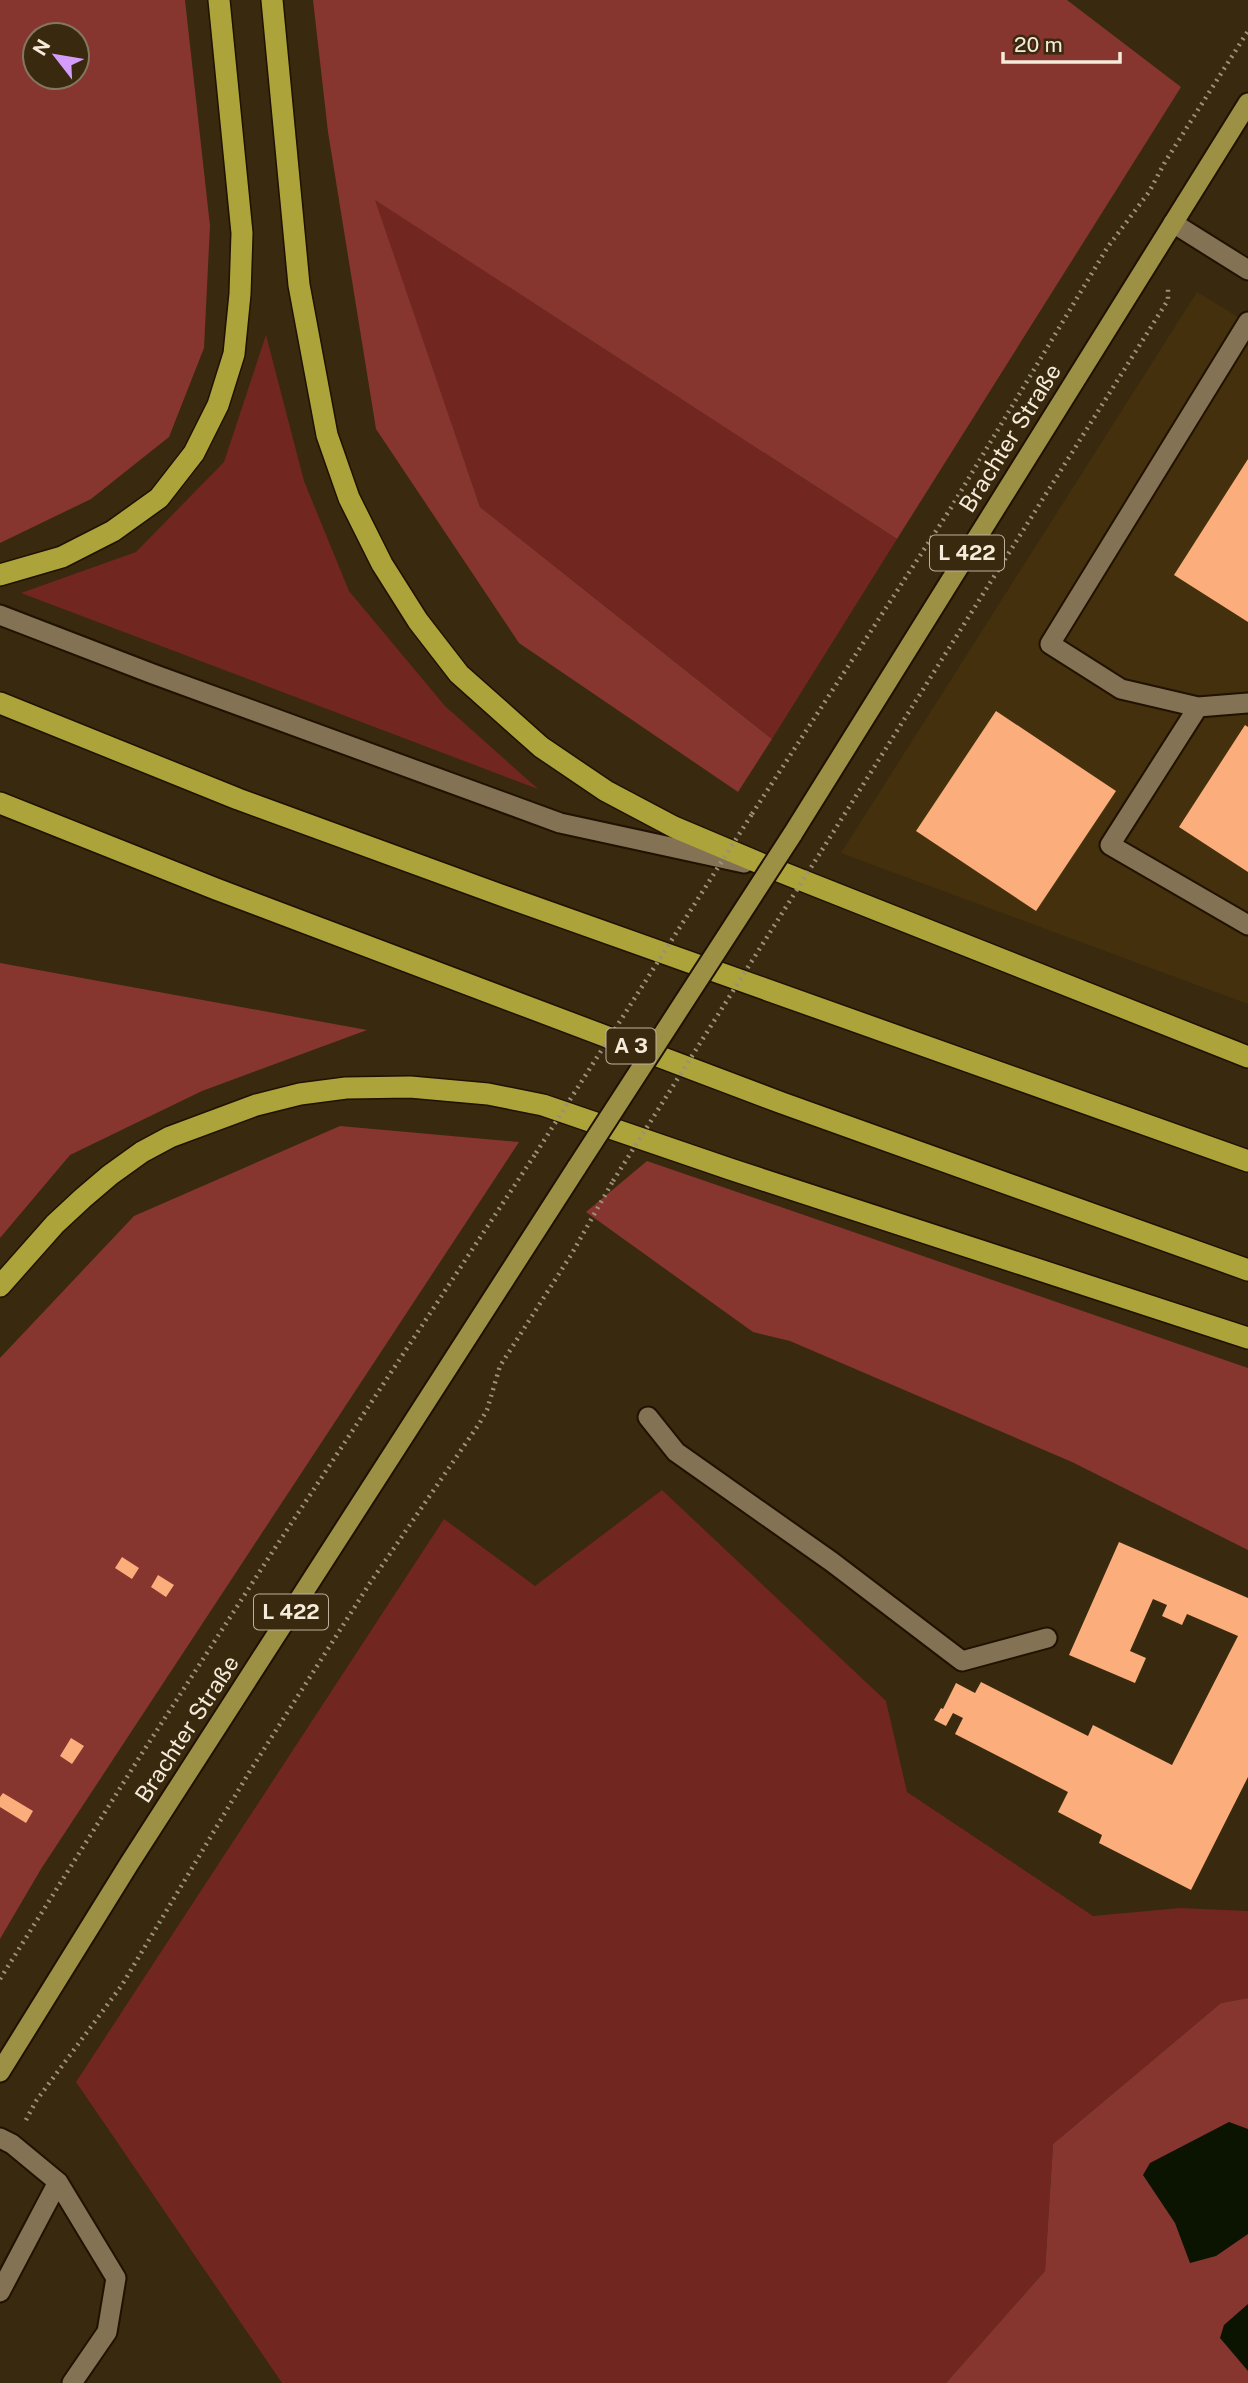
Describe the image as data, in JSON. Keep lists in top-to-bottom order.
{
  "streets": {
    "highway": ["A 3"],
    "main road": ["Brachter Straße", "L 422"]
  },
  "scale_bar": "20 m",
  "north": "top left"
}
